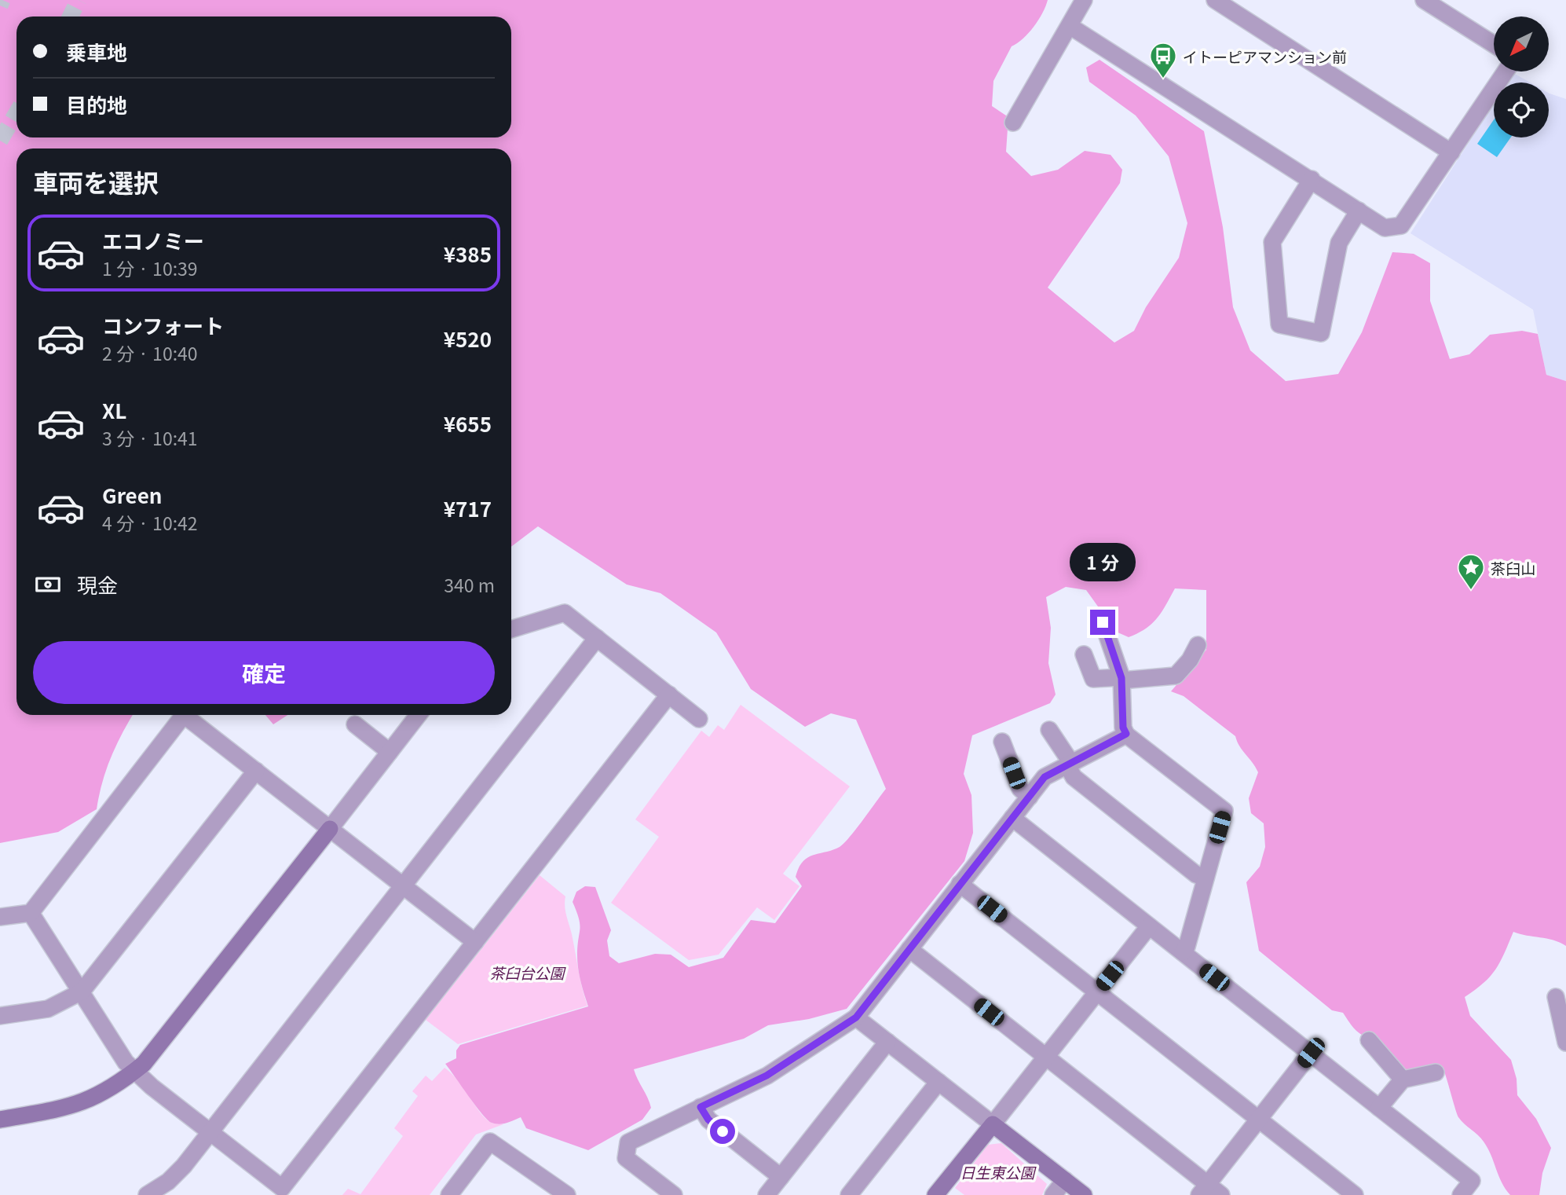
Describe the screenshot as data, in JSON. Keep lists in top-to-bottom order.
{
  "parks": ["茶臼台公園", "日生東公園"],
  "places": {
    "bus stop": ["イトーピアマンション前"],
    "place": ["茶臼山"]
  },
  "north": "bottom left",
  "page": {
    "banner": ["乗車地", "目的地"],
    "heading": "車両を選択",
    "list": [
      {
        "name": "エコノミー",
        "note": "1 分 · 10:39",
        "value": "¥385"
      },
      {
        "name": "コンフォート",
        "note": "2 分 · 10:40",
        "value": "¥520"
      },
      {
        "name": "XL",
        "note": "3 分 · 10:41",
        "value": "¥655"
      },
      {
        "name": "Green",
        "note": "4 分 · 10:42",
        "value": "¥717"
      }
    ],
    "bubble": "1 分",
    "pay": ["現金", "340 m"],
    "buttons": "確定"
  }
}
